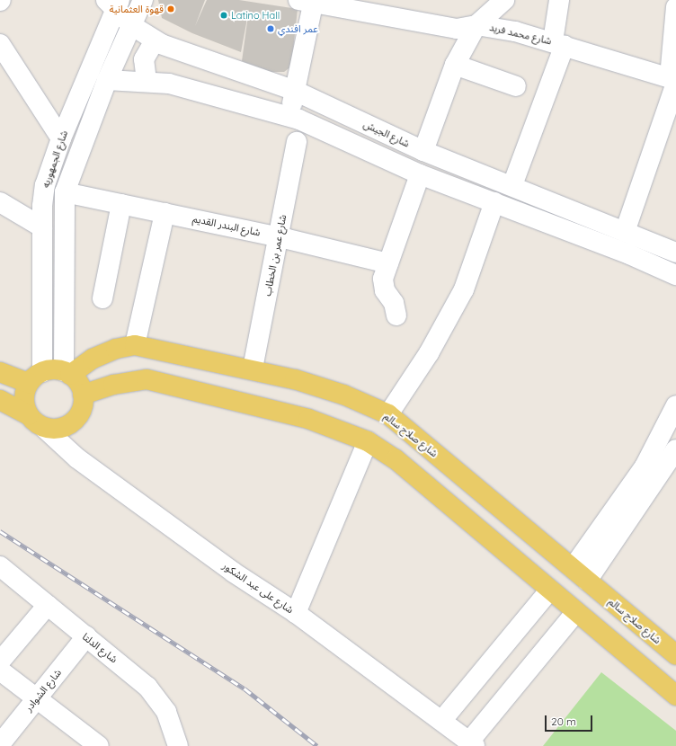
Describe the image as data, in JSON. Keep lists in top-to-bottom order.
{
  "streets": {
    "main road": ["شارع صلاح سالم"],
    "street": [
      "شارع محمد فريد",
      "شارع الجيش",
      "شارع الجمهوريه",
      "شارع البندر القديم",
      "شارع عمر بن الخطاب",
      "شارع على عبد الشكور",
      "شارع الدلتا",
      "شارع الشوادر"
    ]
  },
  "crossings": [
    ["شارع الجيش", "شارع الجمهوريه"],
    ["شارع الجمهوريه", "شارع البندر القديم"],
    ["شارع الجمهوريه", "شارع صلاح سالم"],
    ["شارع الجمهوريه", "شارع على عبد الشكور"],
    ["شارع البندر القديم", "شارع عمر بن الخطاب"],
    ["شارع عمر بن الخطاب", "شارع صلاح سالم"],
    ["شارع صلاح سالم", "شارع على عبد الشكور"],
    ["شارع الدلتا", "شارع الشوادر"]
  ],
  "places": ["قهوة العثمانية", "Latino Hall", "عمر افندي"],
  "scale_bar": "20 m"
}
